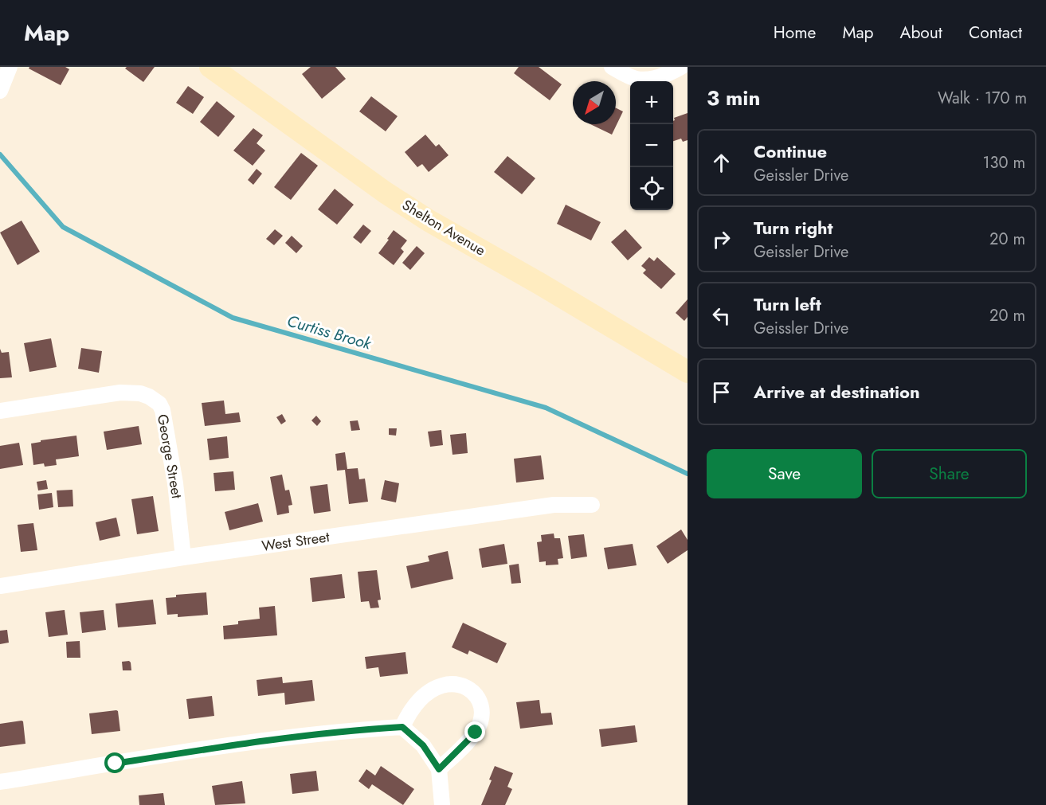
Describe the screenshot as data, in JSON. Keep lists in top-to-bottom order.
{
  "streets": {
    "main road": ["Shelton Avenue"],
    "street": ["George Street", "West Street"]
  },
  "crossings": [
    ["George Street", "West Street"]
  ],
  "water": ["Curtiss Brook"],
  "north": "bottom left",
  "page": {
    "header": "Map",
    "nav": [
      "Home",
      "Map",
      "About",
      "Contact"
    ],
    "heading": ["3 min", "Walk · 170 m"],
    "map_buttons": ["+", "−"],
    "list": [
      ["Continue", "Geissler Drive", "130 m"],
      ["Turn right", "Geissler Drive", "20 m"],
      ["Turn left", "Geissler Drive", "20 m"],
      "Arrive at destination"
    ],
    "buttons": ["Save", "Share"]
  }
}
